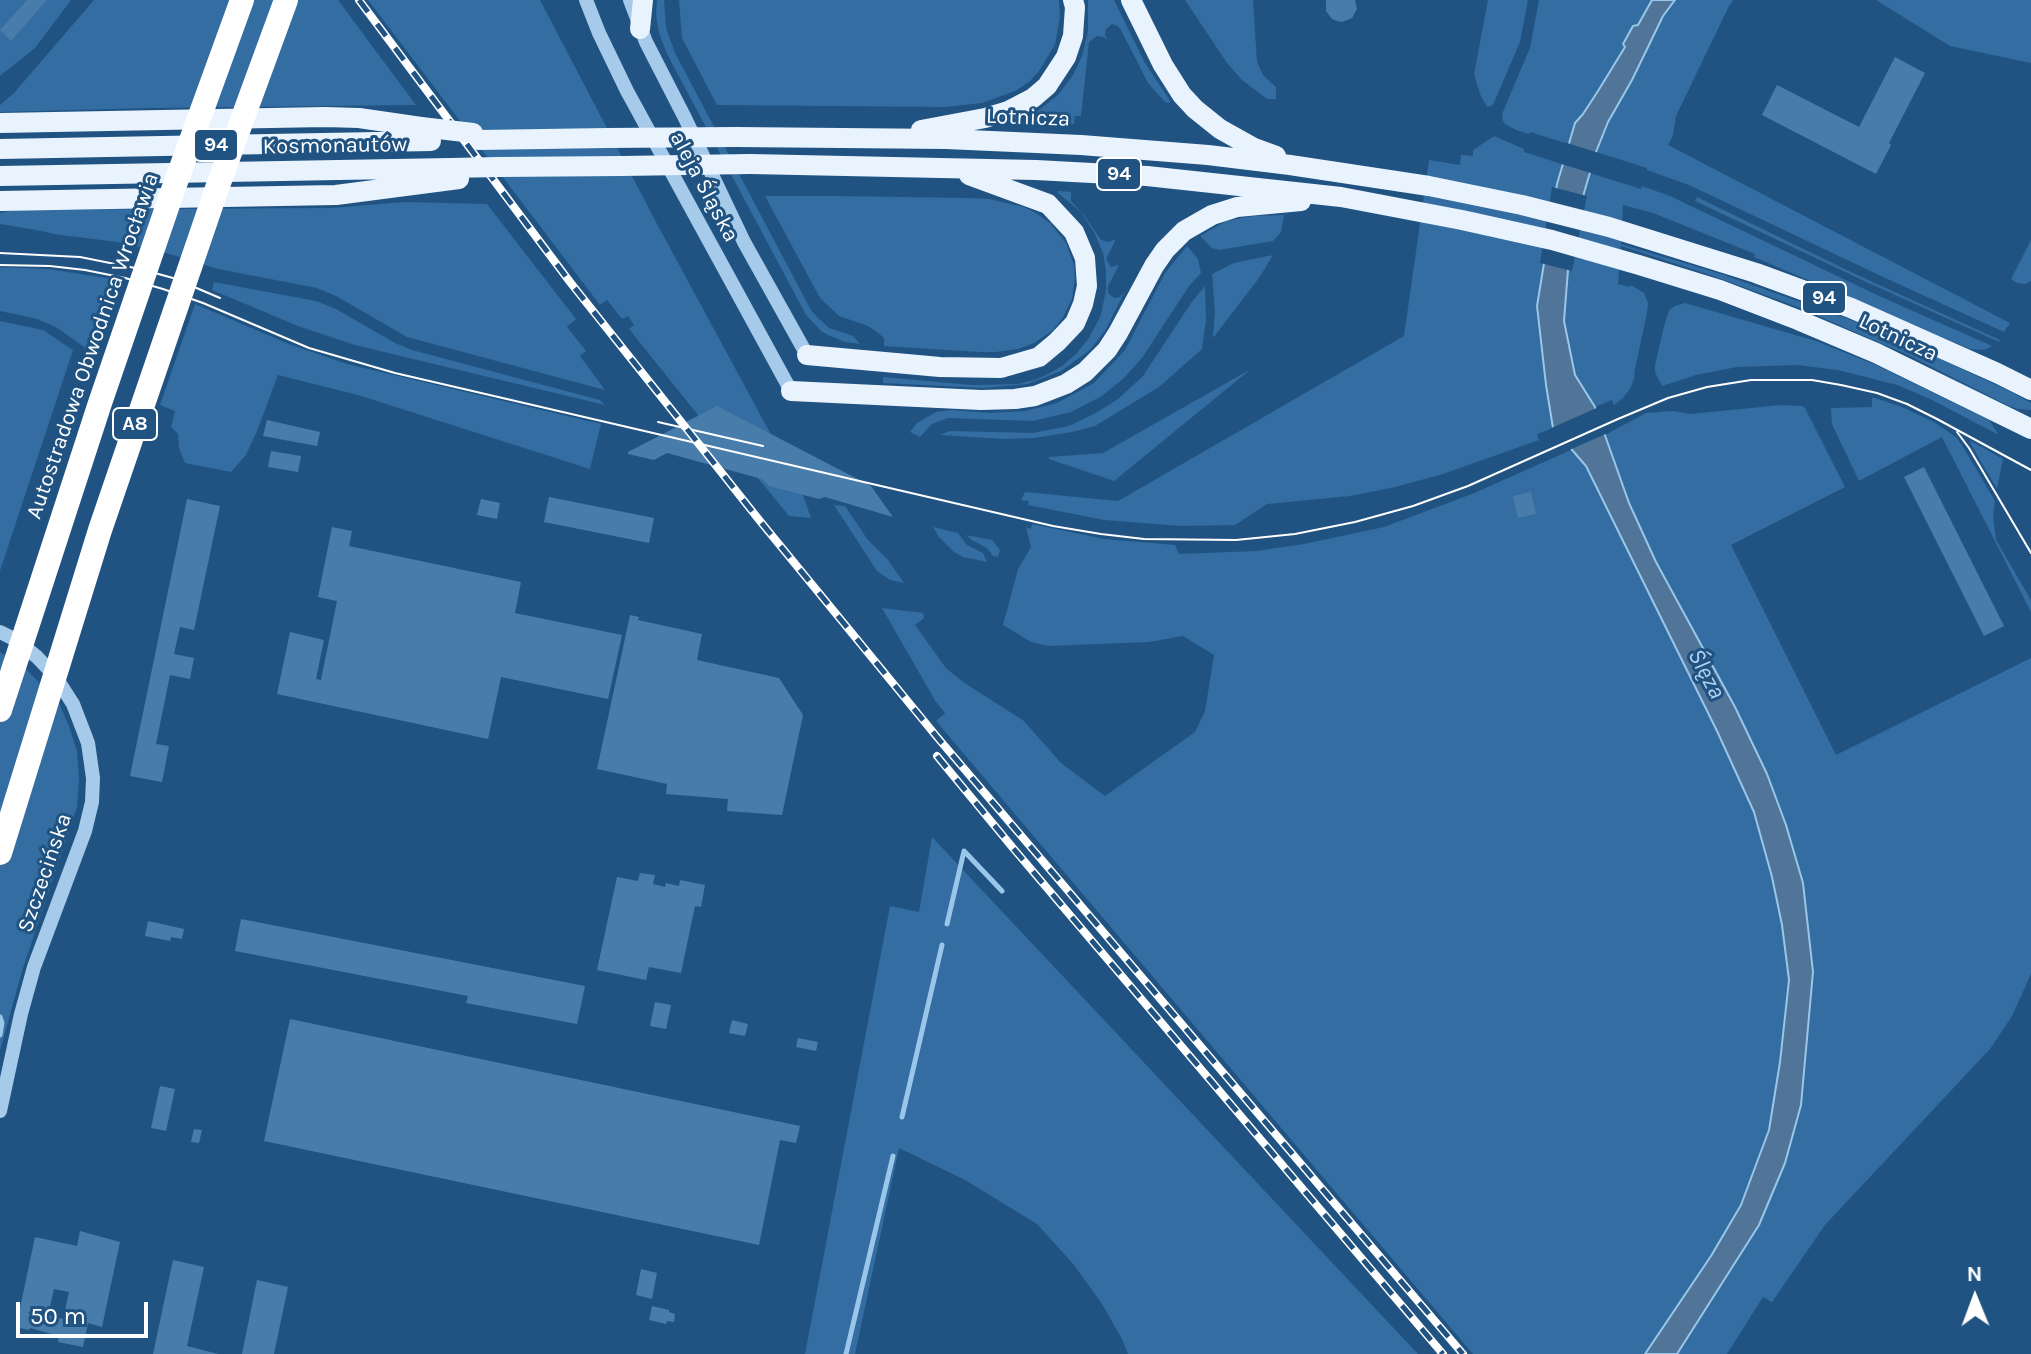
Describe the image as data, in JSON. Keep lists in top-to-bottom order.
{
  "streets": {
    "highway": ["Autostradowa Obwodnica Wrocławia", "A8"],
    "main road": ["Lotnicza", "94", "Kosmonautów"],
    "street": ["aleja Śląska", "Szczecińska"]
  },
  "crossings": [
    ["Lotnicza", "94"],
    ["Lotnicza", "Kosmonautów"],
    ["94", "Kosmonautów"]
  ],
  "water": ["Ślęza"],
  "scale_bar": "50 m",
  "north": "top"
}
